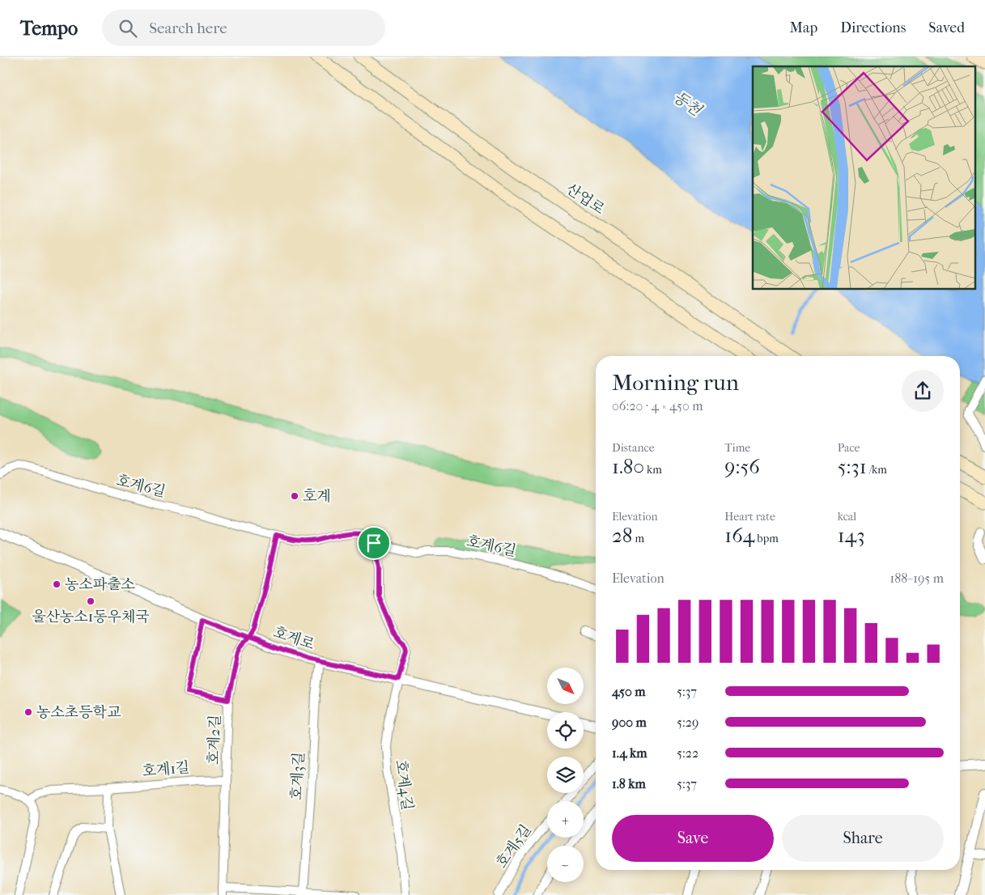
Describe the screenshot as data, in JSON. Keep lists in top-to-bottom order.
{
  "streets": {
    "main road": ["산업로"],
    "street": [
      "호계6길",
      "호계로",
      "호계2길",
      "호계1길",
      "호계3길",
      "호계4길",
      "호계5길"
    ]
  },
  "crossings": [
    ["호계로", "호계2길"],
    ["호계로", "호계3길"],
    ["호계로", "호계4길"],
    ["호계2길", "호계1길"]
  ],
  "water": ["동천"],
  "places": [
    "호계",
    "농소파출소",
    "울산농소1동우체국",
    "농소초등학교"
  ],
  "north": "bottom right",
  "page": {
    "header": "Tempo",
    "search": "Search here",
    "nav": ["Map", "Directions", "Saved"],
    "heading": ["Morning run", "06:20 · 4 × 450 m"],
    "stats": [
      ["Distance", "1.80 km"],
      ["Time", "9:56"],
      ["Pace", "5:31 /km"],
      ["Elevation", "28 m"],
      ["Heart rate", "164 bpm"],
      ["kcal", "143"]
    ],
    "chart": ["Elevation", "188–195 m"],
    "map_buttons": ["+", "−"],
    "list": [
      {
        "name": "450 m",
        "note": "5:37"
      },
      {
        "name": "900 m",
        "note": "5:29"
      },
      {
        "name": "1.4 km",
        "note": "5:22"
      },
      {
        "name": "1.8 km",
        "note": "5:37"
      }
    ],
    "buttons": ["Save", "Share"]
  }
}
